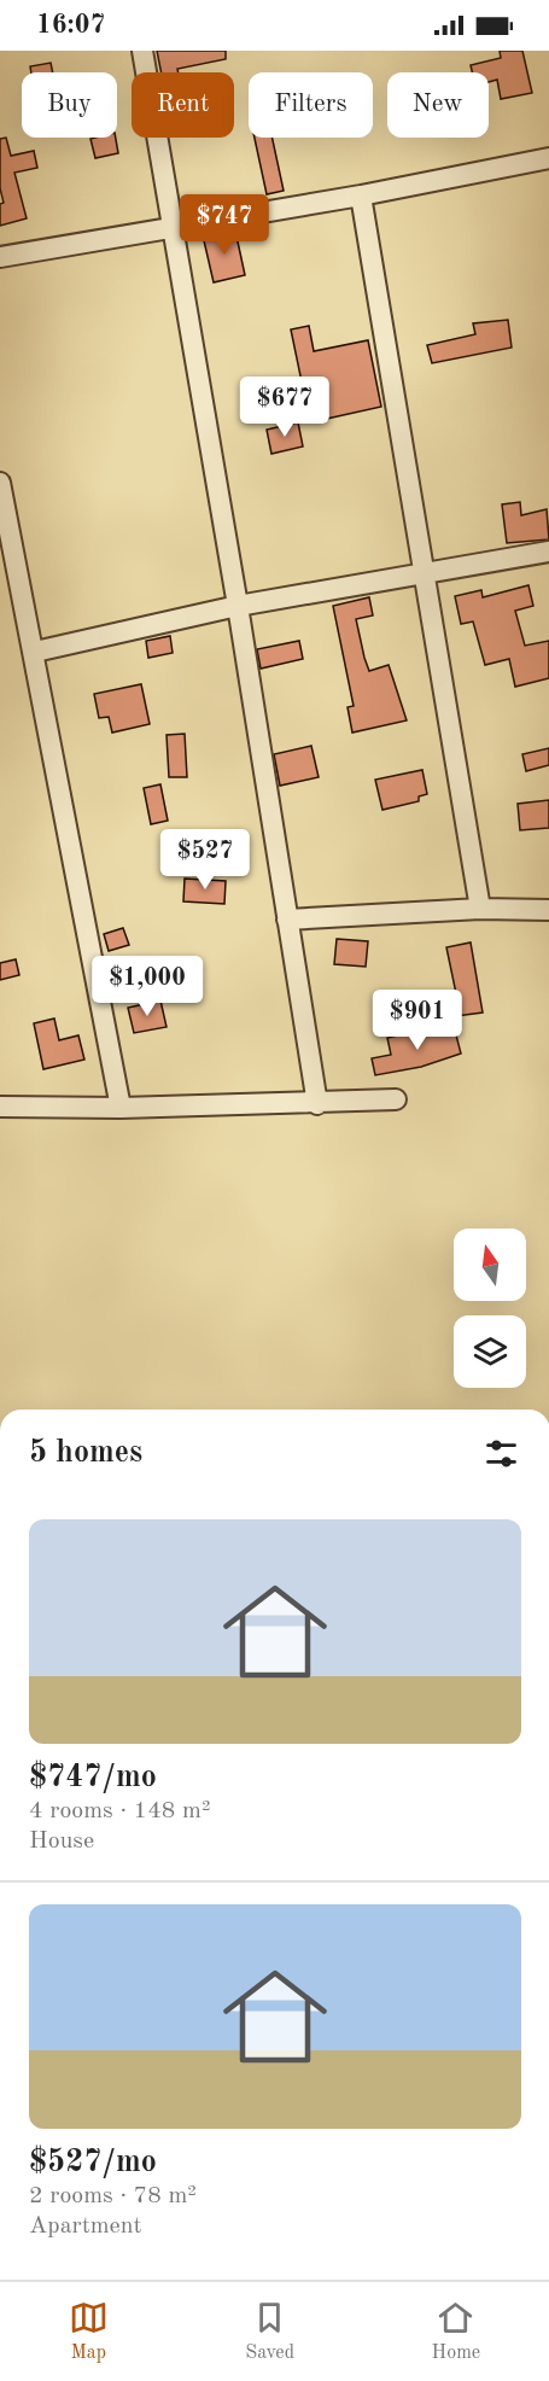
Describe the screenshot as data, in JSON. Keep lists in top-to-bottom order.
{
  "north": "top",
  "page": {
    "status": "16:07",
    "chip": [
      "Buy",
      "Rent",
      "Filters",
      "New"
    ],
    "price": [
      "$747",
      "$677",
      "$527",
      "$1,000",
      "$901"
    ],
    "heading": "5 homes",
    "list": [
      {
        "name": "$747/mo",
        "note": "4 rooms · 148 m² · House"
      },
      {
        "name": "$527/mo",
        "note": "2 rooms · 78 m² · Apartment"
      }
    ],
    "tabs": ["Map", "Saved", "Home"]
  }
}
